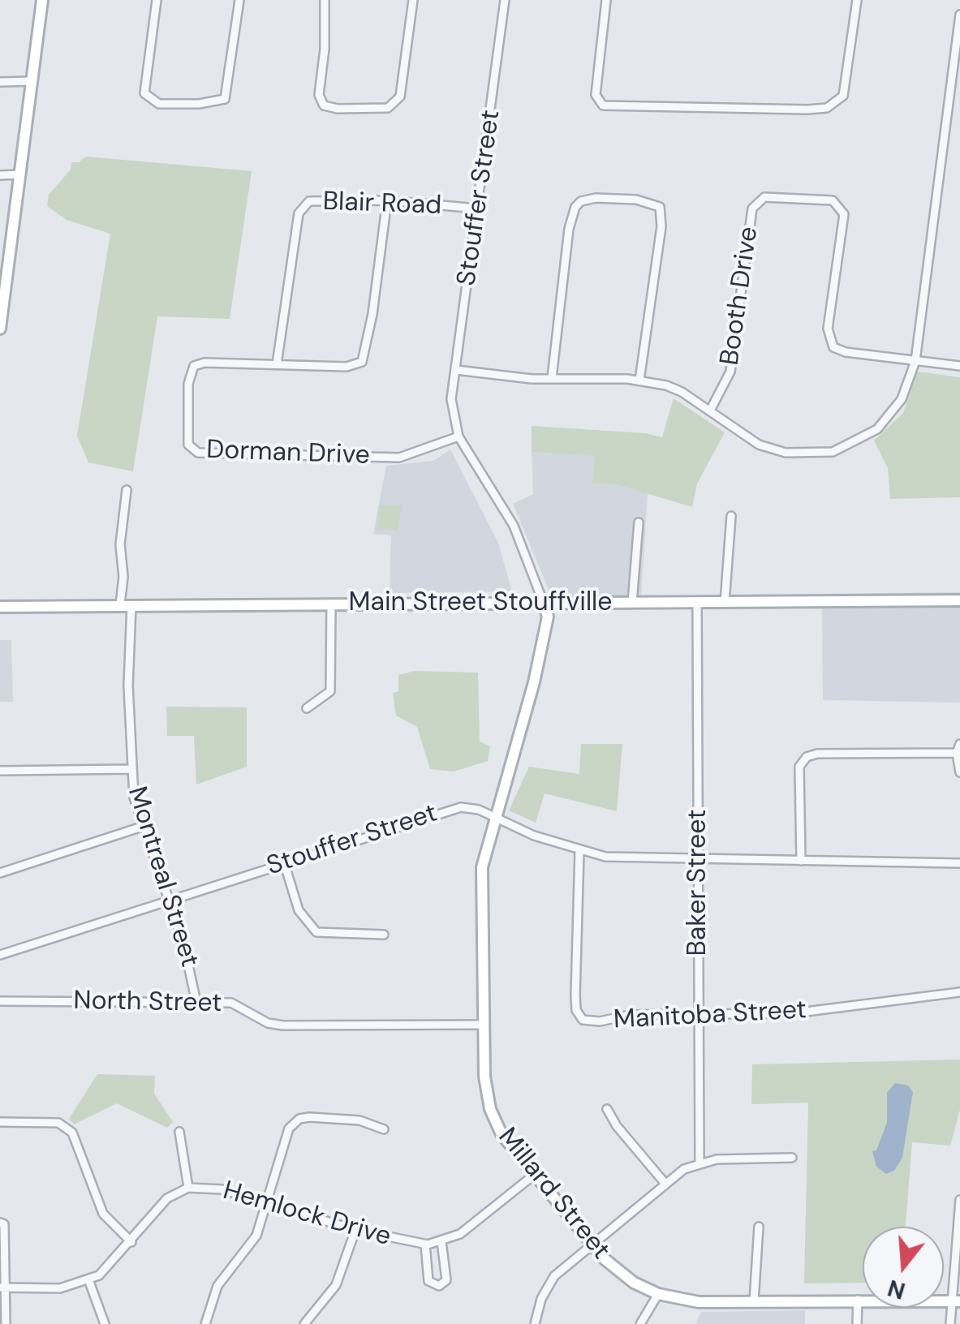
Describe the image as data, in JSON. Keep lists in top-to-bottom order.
{
  "streets": {
    "street": [
      "Stouffer Street",
      "Blair Road",
      "Booth Drive",
      "Dorman Drive",
      "Main Street Stouffville",
      "Montreal Street",
      "Baker Street",
      "North Street",
      "Manitoba Street",
      "Millard Street",
      "Hemlock Drive"
    ]
  },
  "crossings": [
    ["Stouffer Street", "Blair Road"],
    ["Stouffer Street", "Dorman Drive"],
    ["Stouffer Street", "Main Street Stouffville"],
    ["Stouffer Street", "Montreal Street"],
    ["Stouffer Street", "Millard Street"],
    ["Blair Road", "Dorman Drive"],
    ["Main Street Stouffville", "Montreal Street"],
    ["Main Street Stouffville", "Baker Street"],
    ["Montreal Street", "North Street"],
    ["Baker Street", "Manitoba Street"],
    ["North Street", "Millard Street"],
    ["Millard Street", "Hemlock Drive"]
  ],
  "north": "bottom"
}
